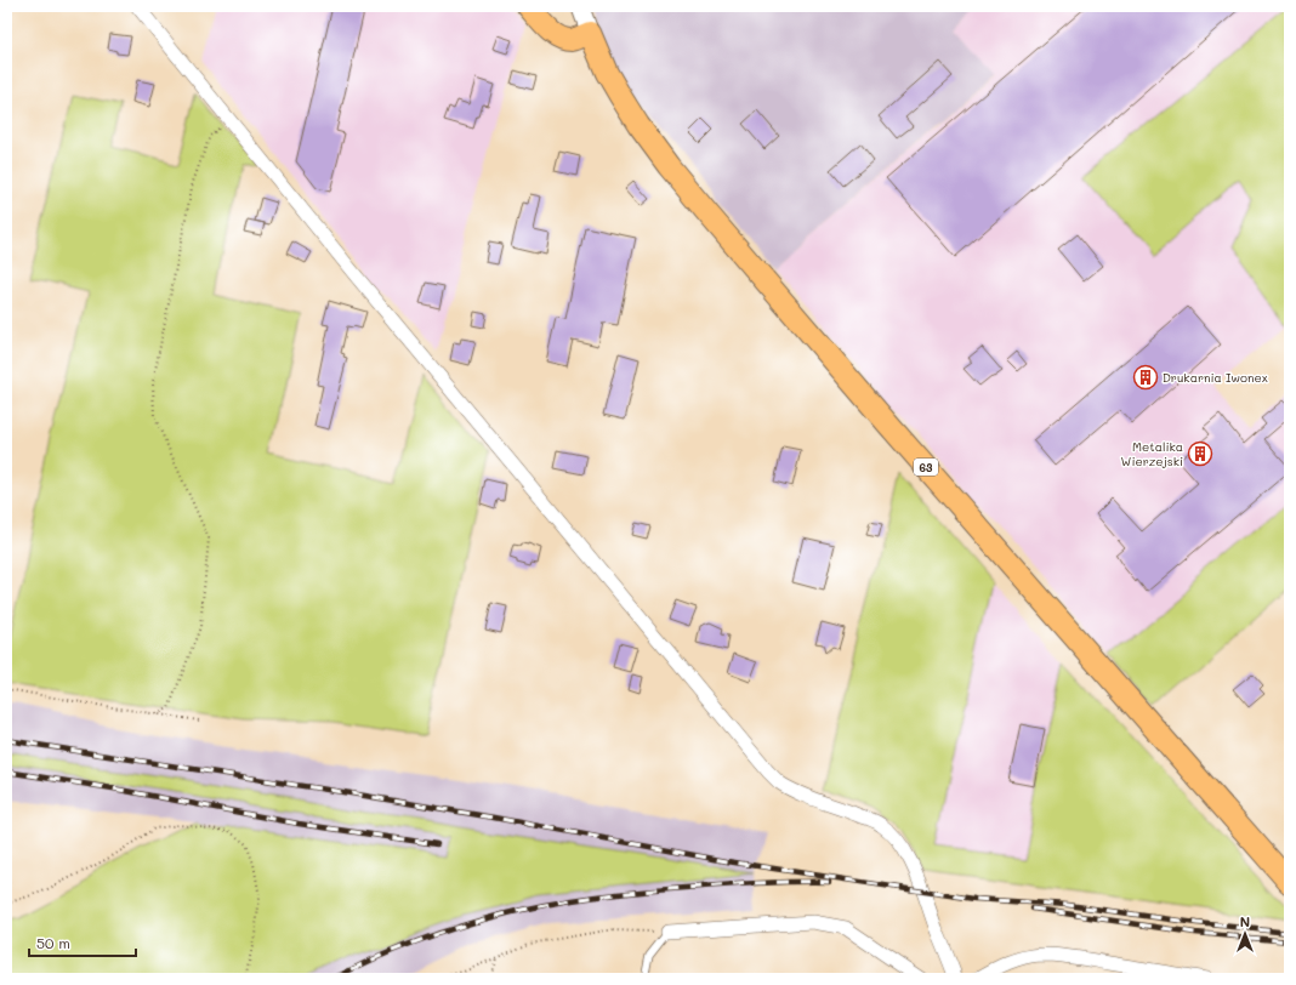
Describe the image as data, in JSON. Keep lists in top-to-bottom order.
{
  "streets": {
    "main road": ["63"]
  },
  "places": {
    "building": ["Drukarnia Iwonex", "Metalika Wierzejski"]
  },
  "scale_bar": "50 m",
  "north": "top"
}
